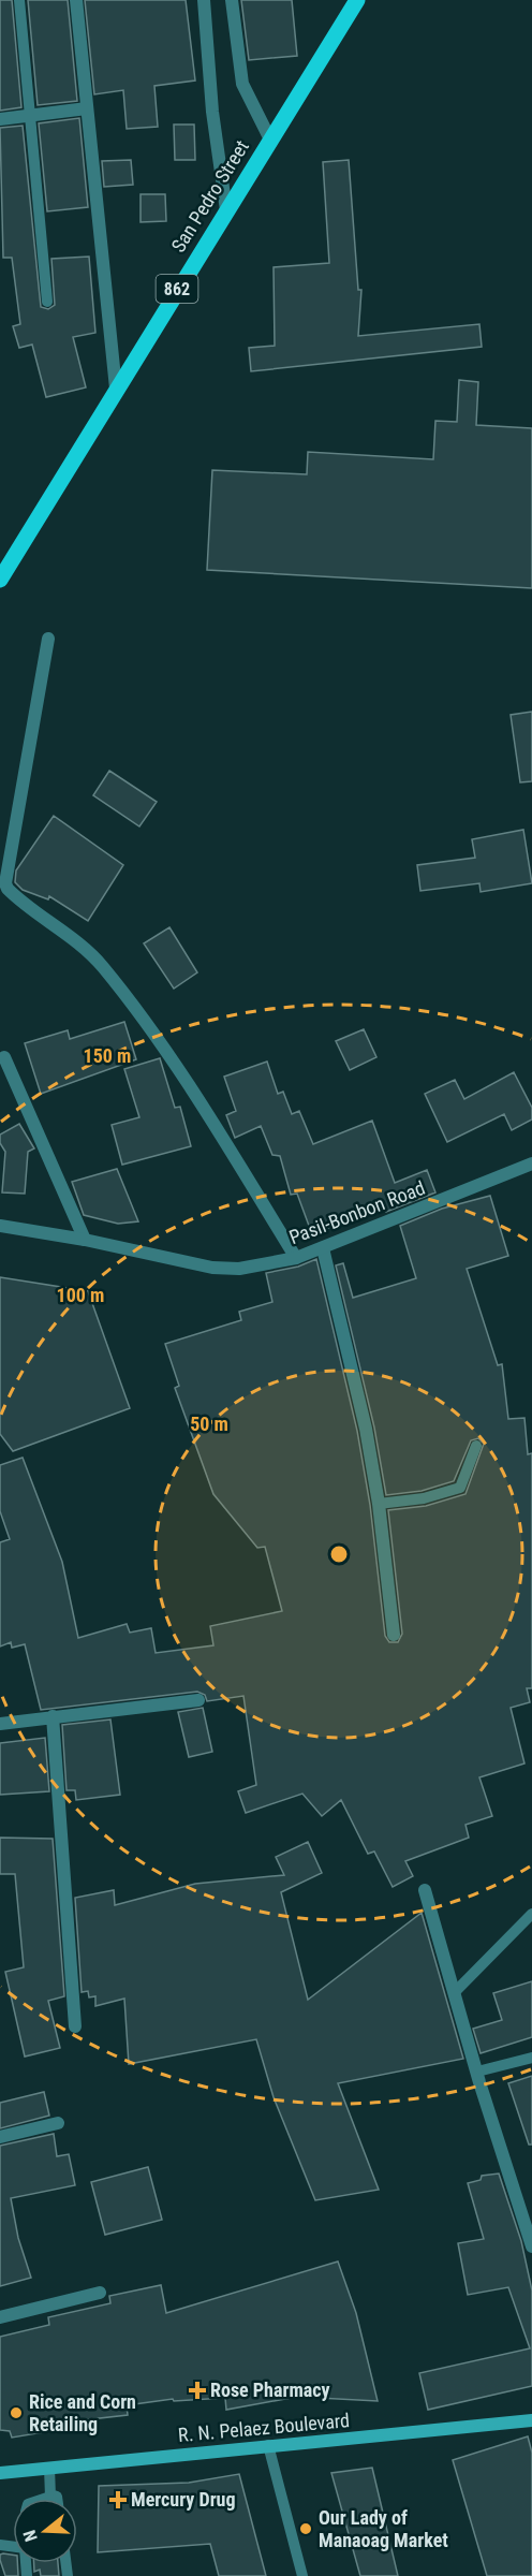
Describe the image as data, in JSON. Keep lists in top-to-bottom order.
{
  "streets": {
    "main road": ["San Pedro Street", "862", "R. N. Pelaez Boulevard"],
    "street": ["Pasil-Bonbon Road"]
  },
  "places": {
    "health": ["Rose Pharmacy", "Mercury Drug"],
    "other": ["Rice and Corn Retailing", "Our Lady of Manaoag Market"]
  },
  "north": "left",
  "rings": ["150 m", "100 m", "50 m"]
}
